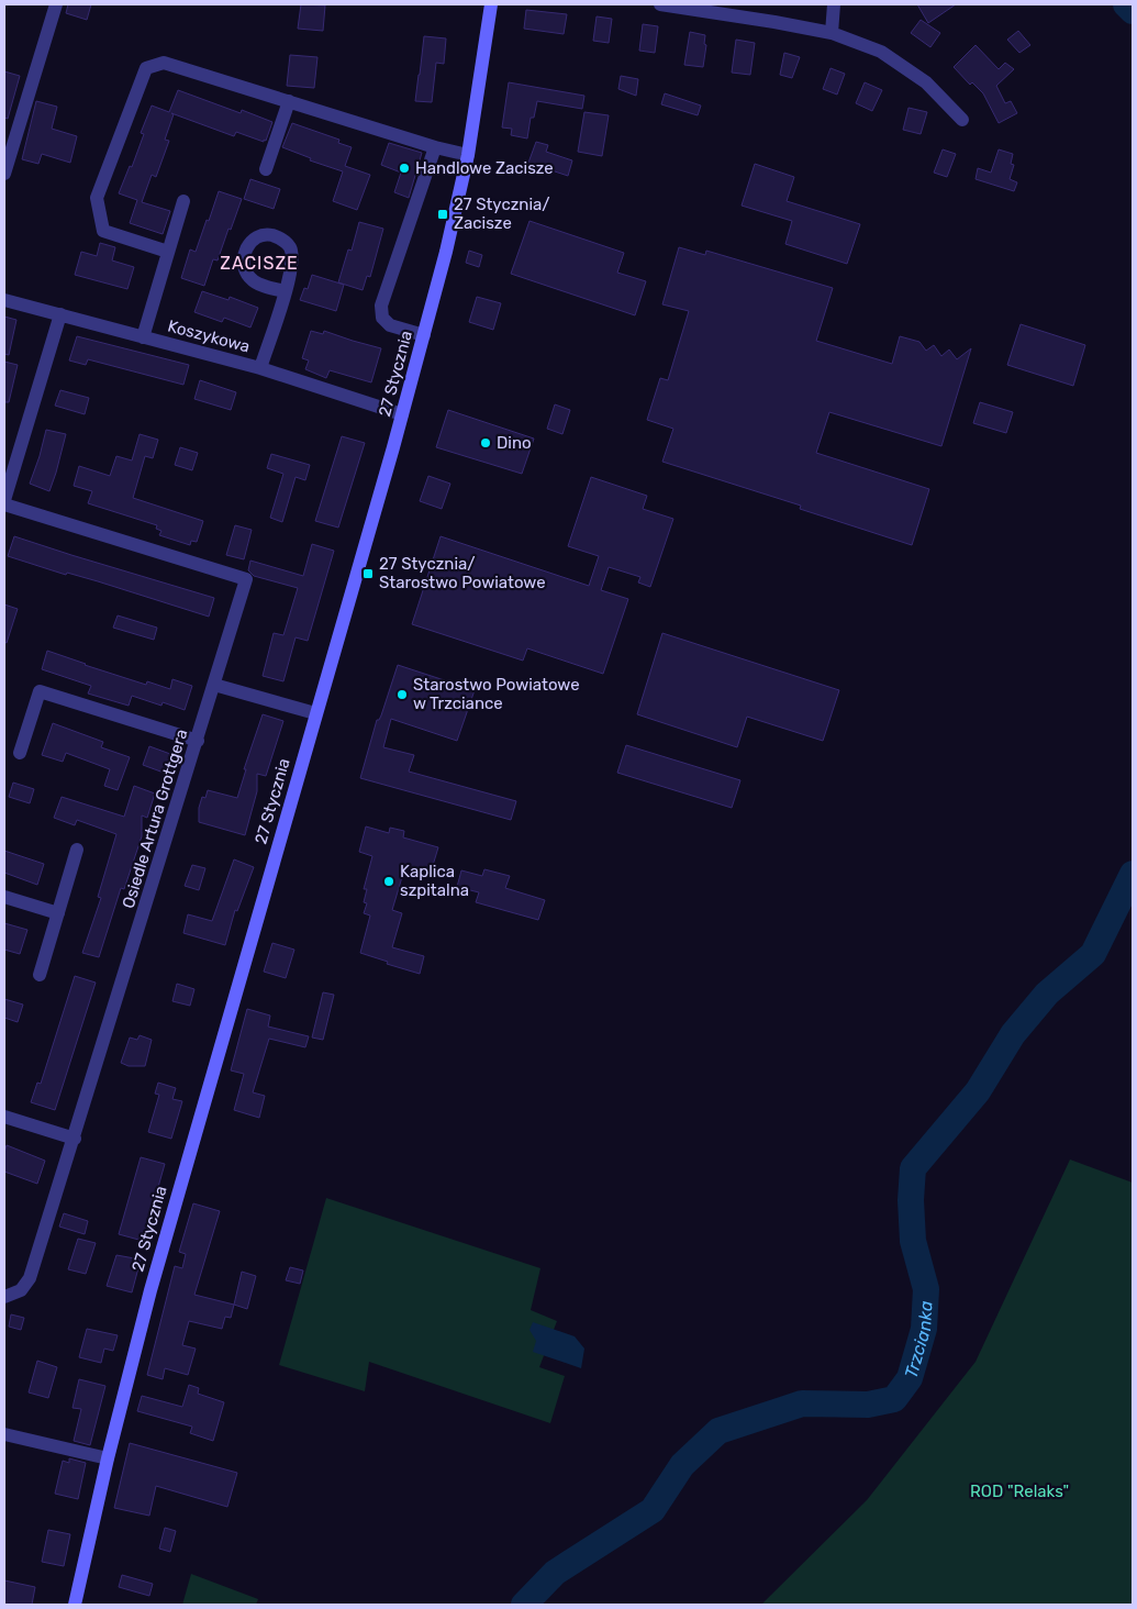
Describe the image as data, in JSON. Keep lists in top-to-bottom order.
{
  "streets": {
    "main road": ["27 Stycznia"],
    "street": ["Koszykowa", "Osiedle Artura Grottgera"]
  },
  "crossings": [
    ["Koszykowa", "27 Stycznia"],
    ["Koszykowa", "Osiedle Artura Grottgera"]
  ],
  "districts": ["ZACISZE"],
  "water": ["Trzcianka"],
  "parks": ["ROD \"Relaks\""],
  "places": {
    "other": [
      "Handlowe Zacisze",
      "Dino",
      "Starostwo Powiatowe w Trzciance",
      "Kaplica szpitalna"
    ],
    "transit": ["27 Stycznia/ Zacisze", "27 Stycznia/ Starostwo Powiatowe"]
  }
}
